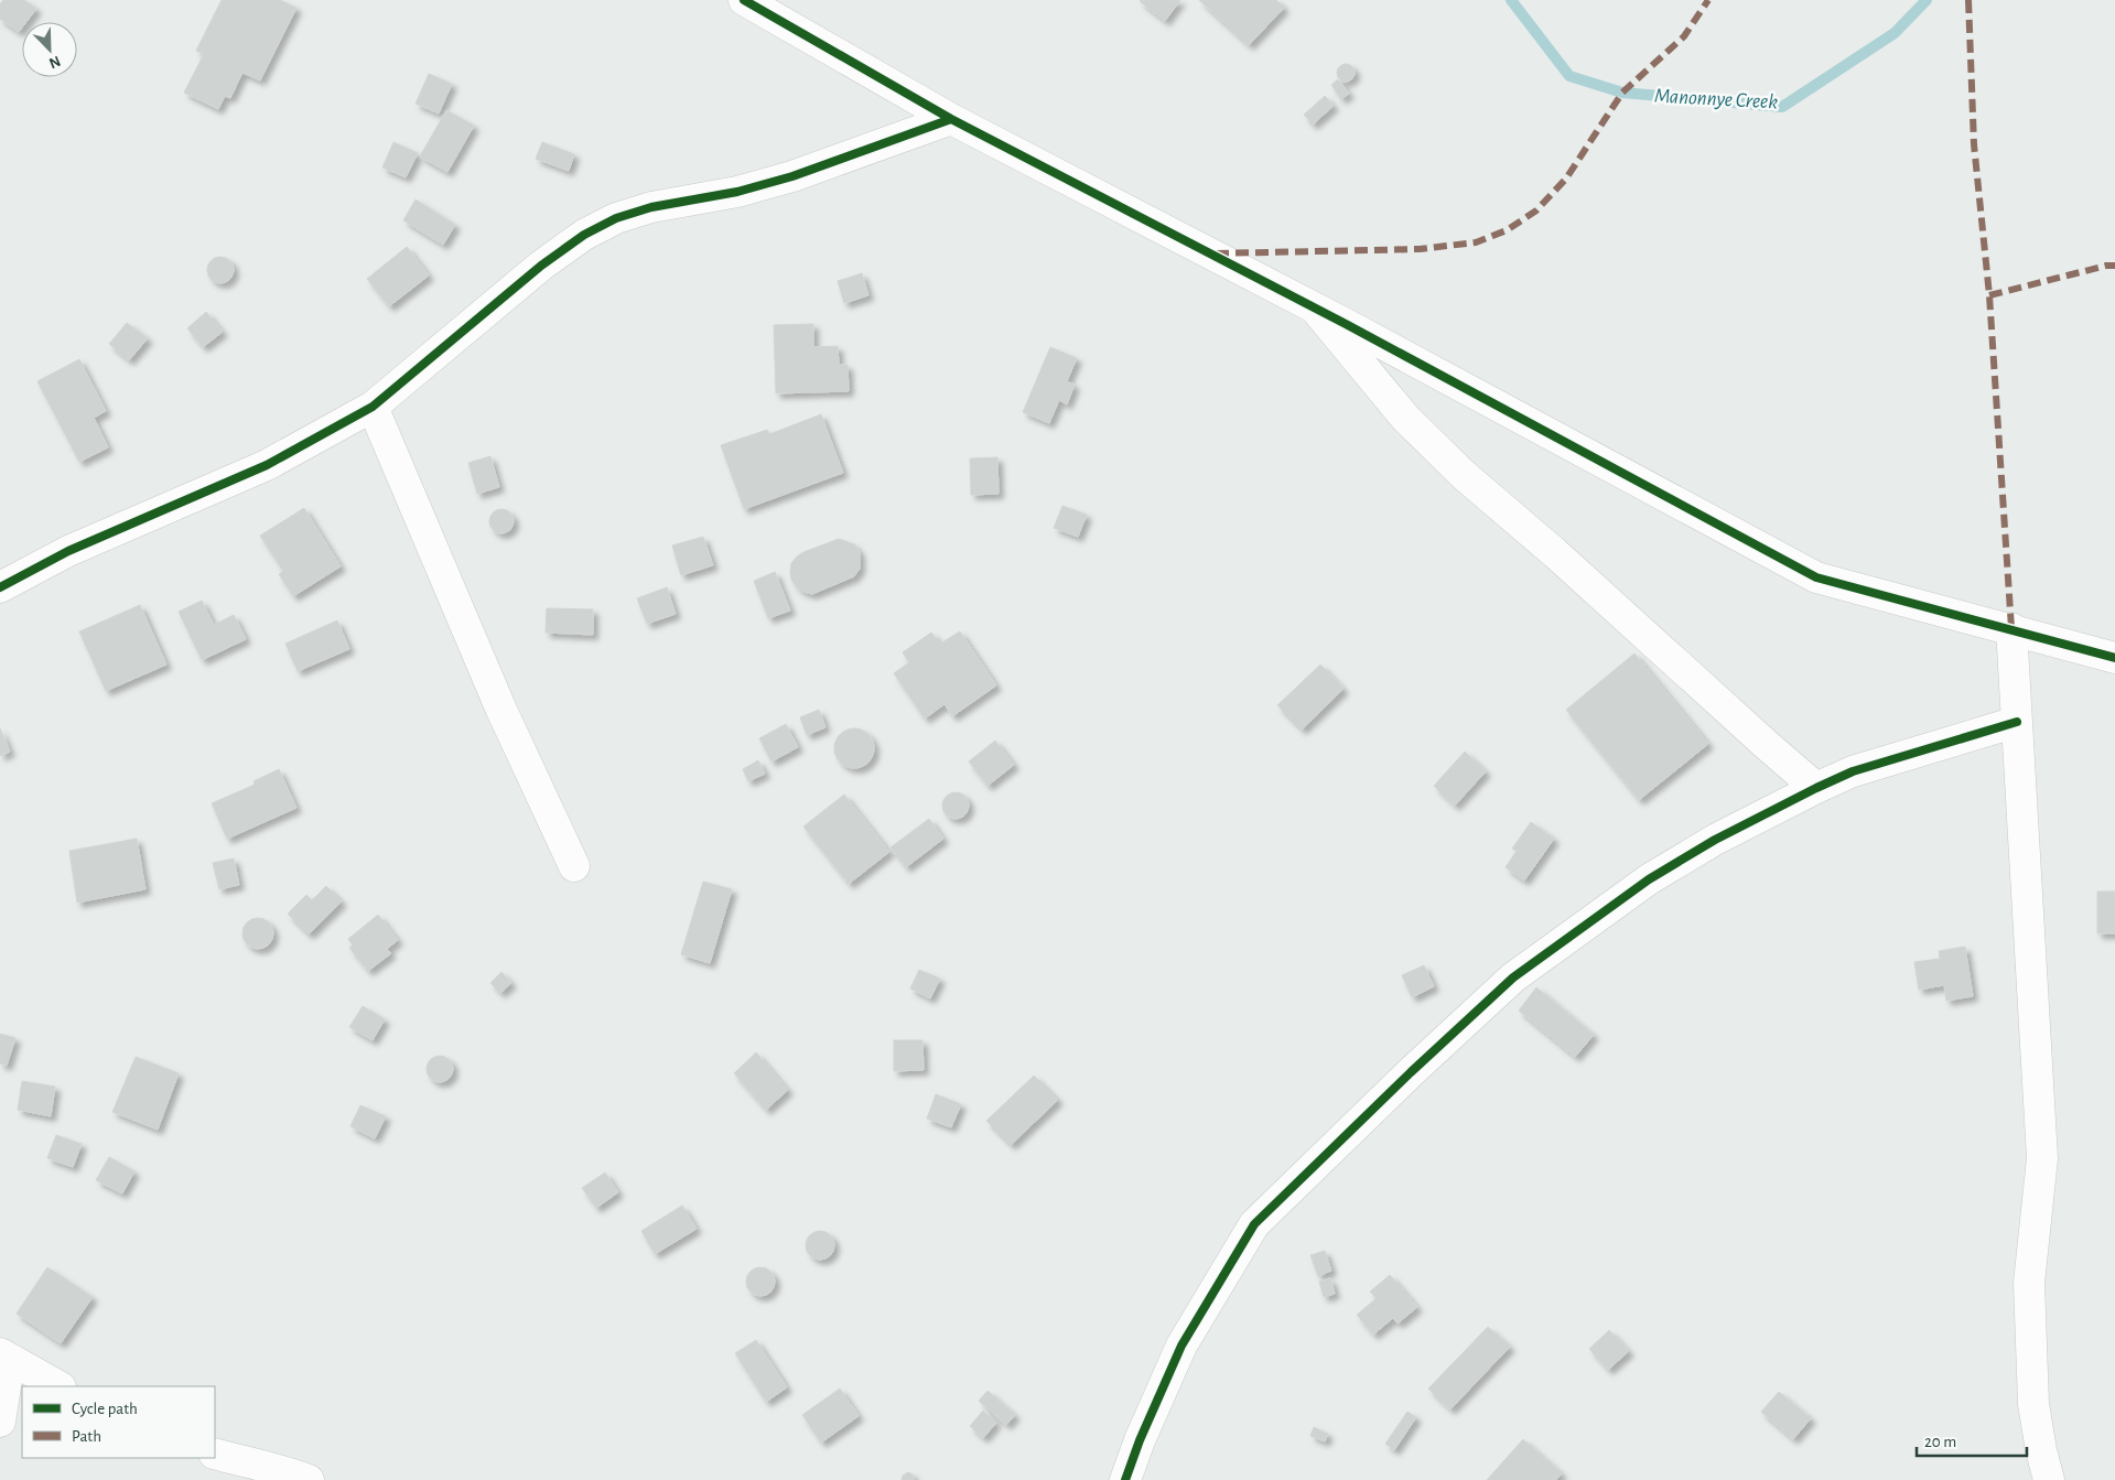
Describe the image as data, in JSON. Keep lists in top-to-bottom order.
{
  "water": ["Manonnye Creek"],
  "legend": ["Cycle path", "Path"],
  "scale_bar": "20 m",
  "north": "bottom right"
}
